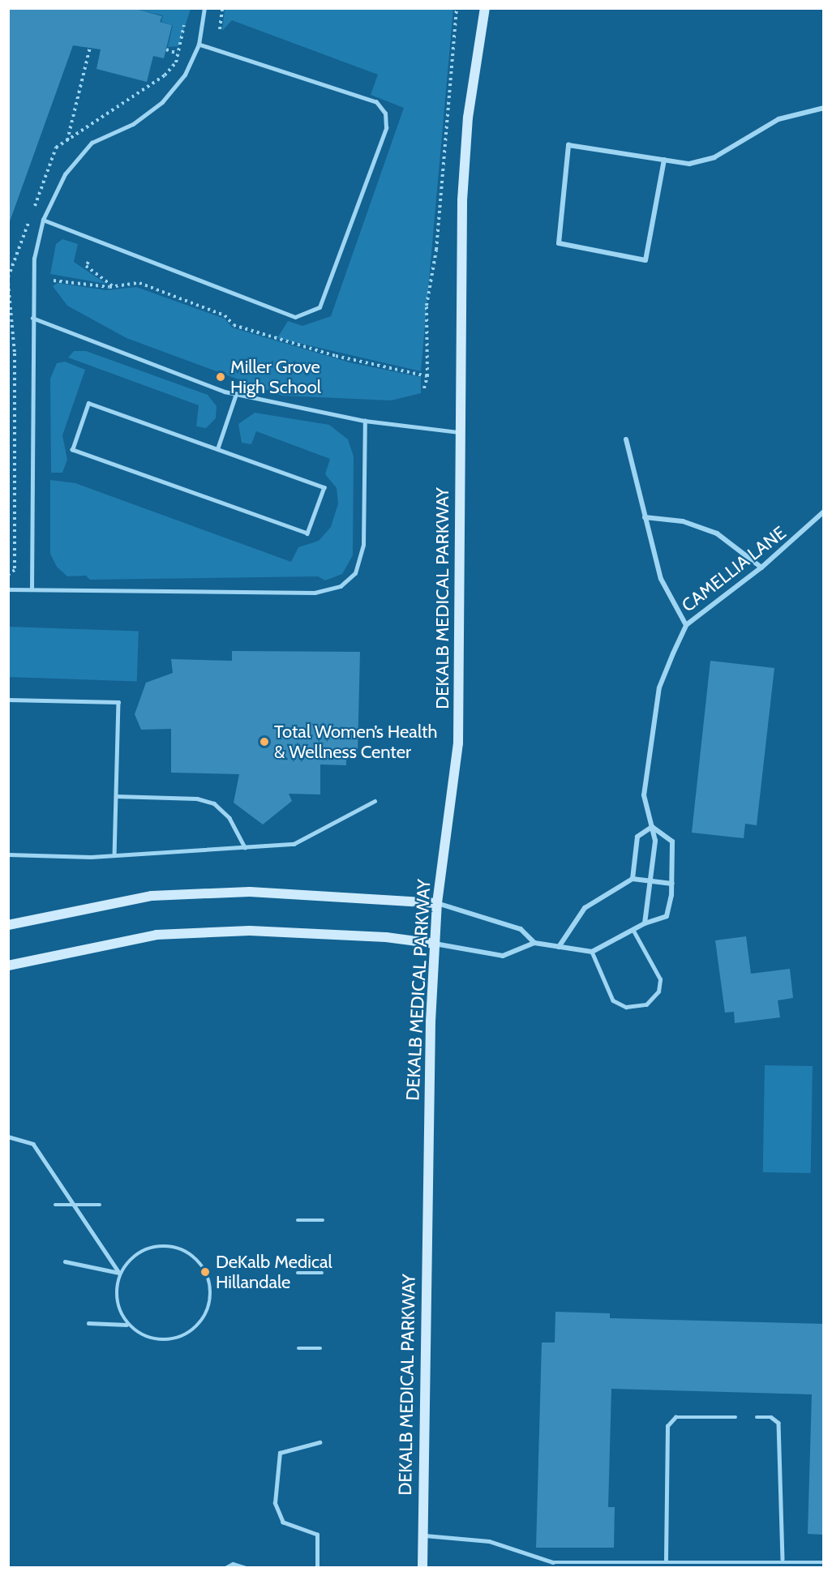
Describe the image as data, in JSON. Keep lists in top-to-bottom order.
{
  "streets": {
    "main road": ["DEKALB MEDICAL PARKWAY"],
    "street": ["CAMELLIA LANE"]
  },
  "places": ["Miller Grove High School", "Total Women’s Health & Wellness Center", "DeKalb Medical Hillandale"]
}
